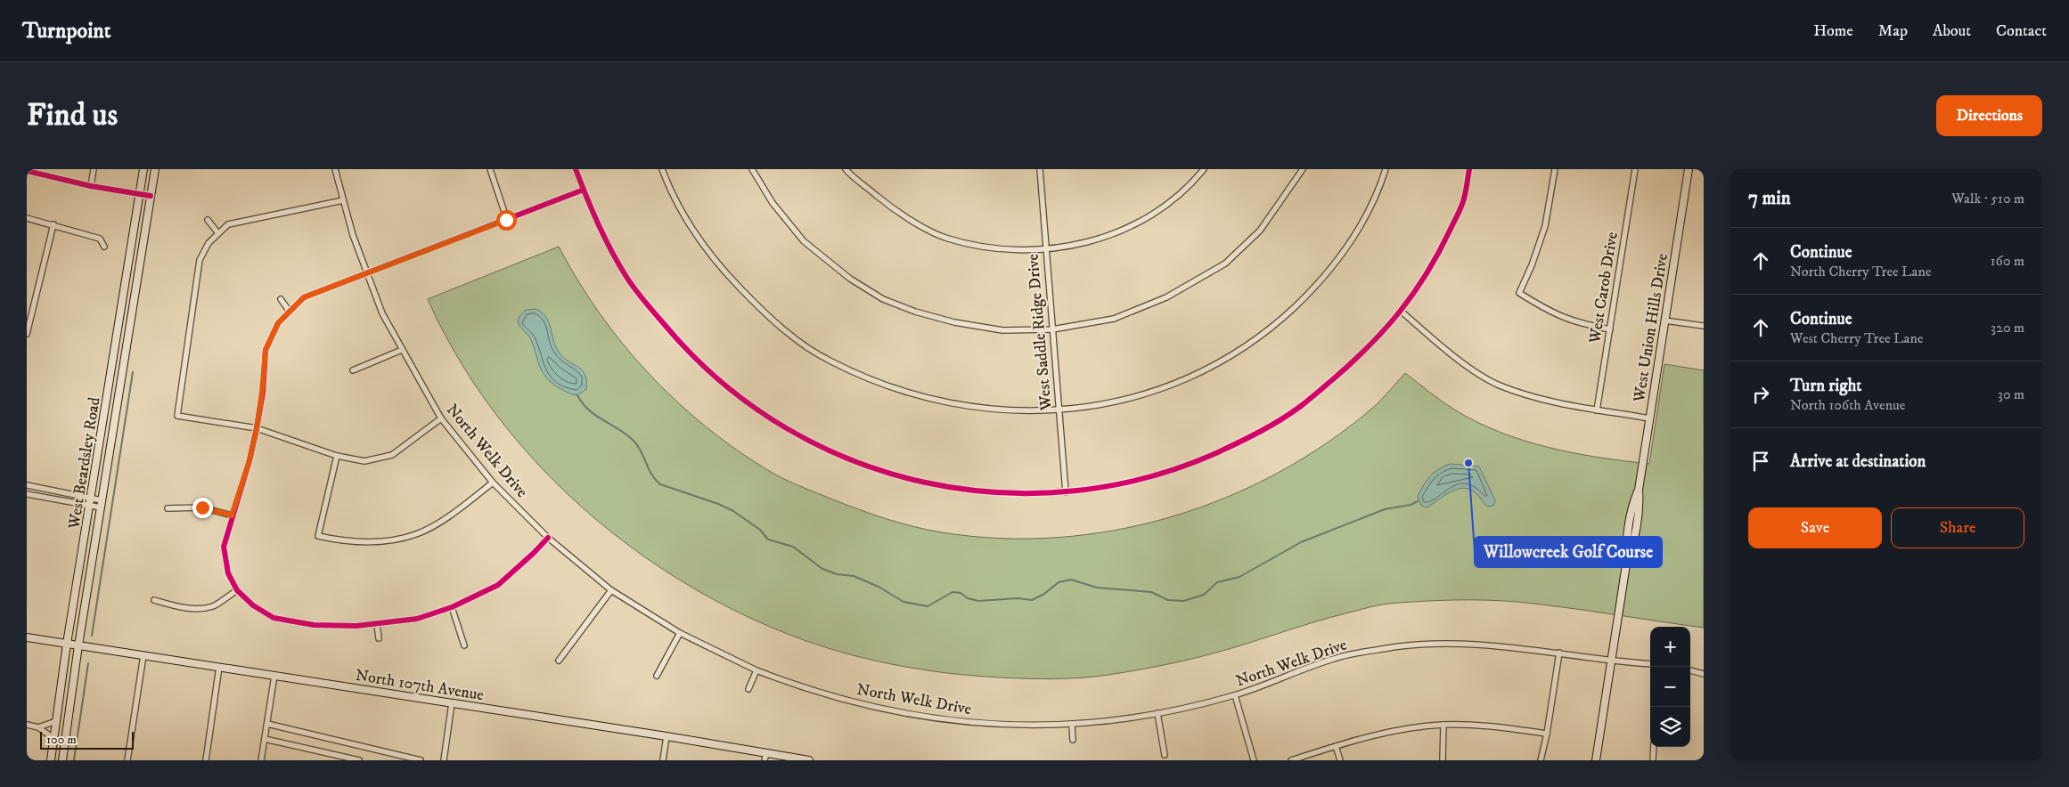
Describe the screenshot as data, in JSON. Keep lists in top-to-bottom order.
{
  "streets": {
    "main road": ["West Union Hills Drive", "West Beardsley Road", "North 107th Avenue"],
    "street": ["West Carob Drive", "West Saddle Ridge Drive", "North Welk Drive"]
  },
  "crossings": [
    ["West Union Hills Drive", "North Welk Drive"],
    ["West Beardsley Road", "North 107th Avenue"]
  ],
  "places": ["Willowcreek Golf Course"],
  "scale_bar": "100 m",
  "page": {
    "header": "Turnpoint",
    "nav": [
      "Home",
      "Map",
      "About",
      "Contact"
    ],
    "buttons": [
      "Directions",
      ["Save", "Share"]
    ],
    "title": "Find us",
    "heading": ["7 min", "Walk · 510 m"],
    "list": [
      ["Continue", "North Cherry Tree Lane", "160 m"],
      ["Continue", "West Cherry Tree Lane", "320 m"],
      ["Turn right", "North 106th Avenue", "30 m"],
      "Arrive at destination"
    ],
    "map_buttons": ["+", "−"],
    "scale": "100 m"
  }
}
